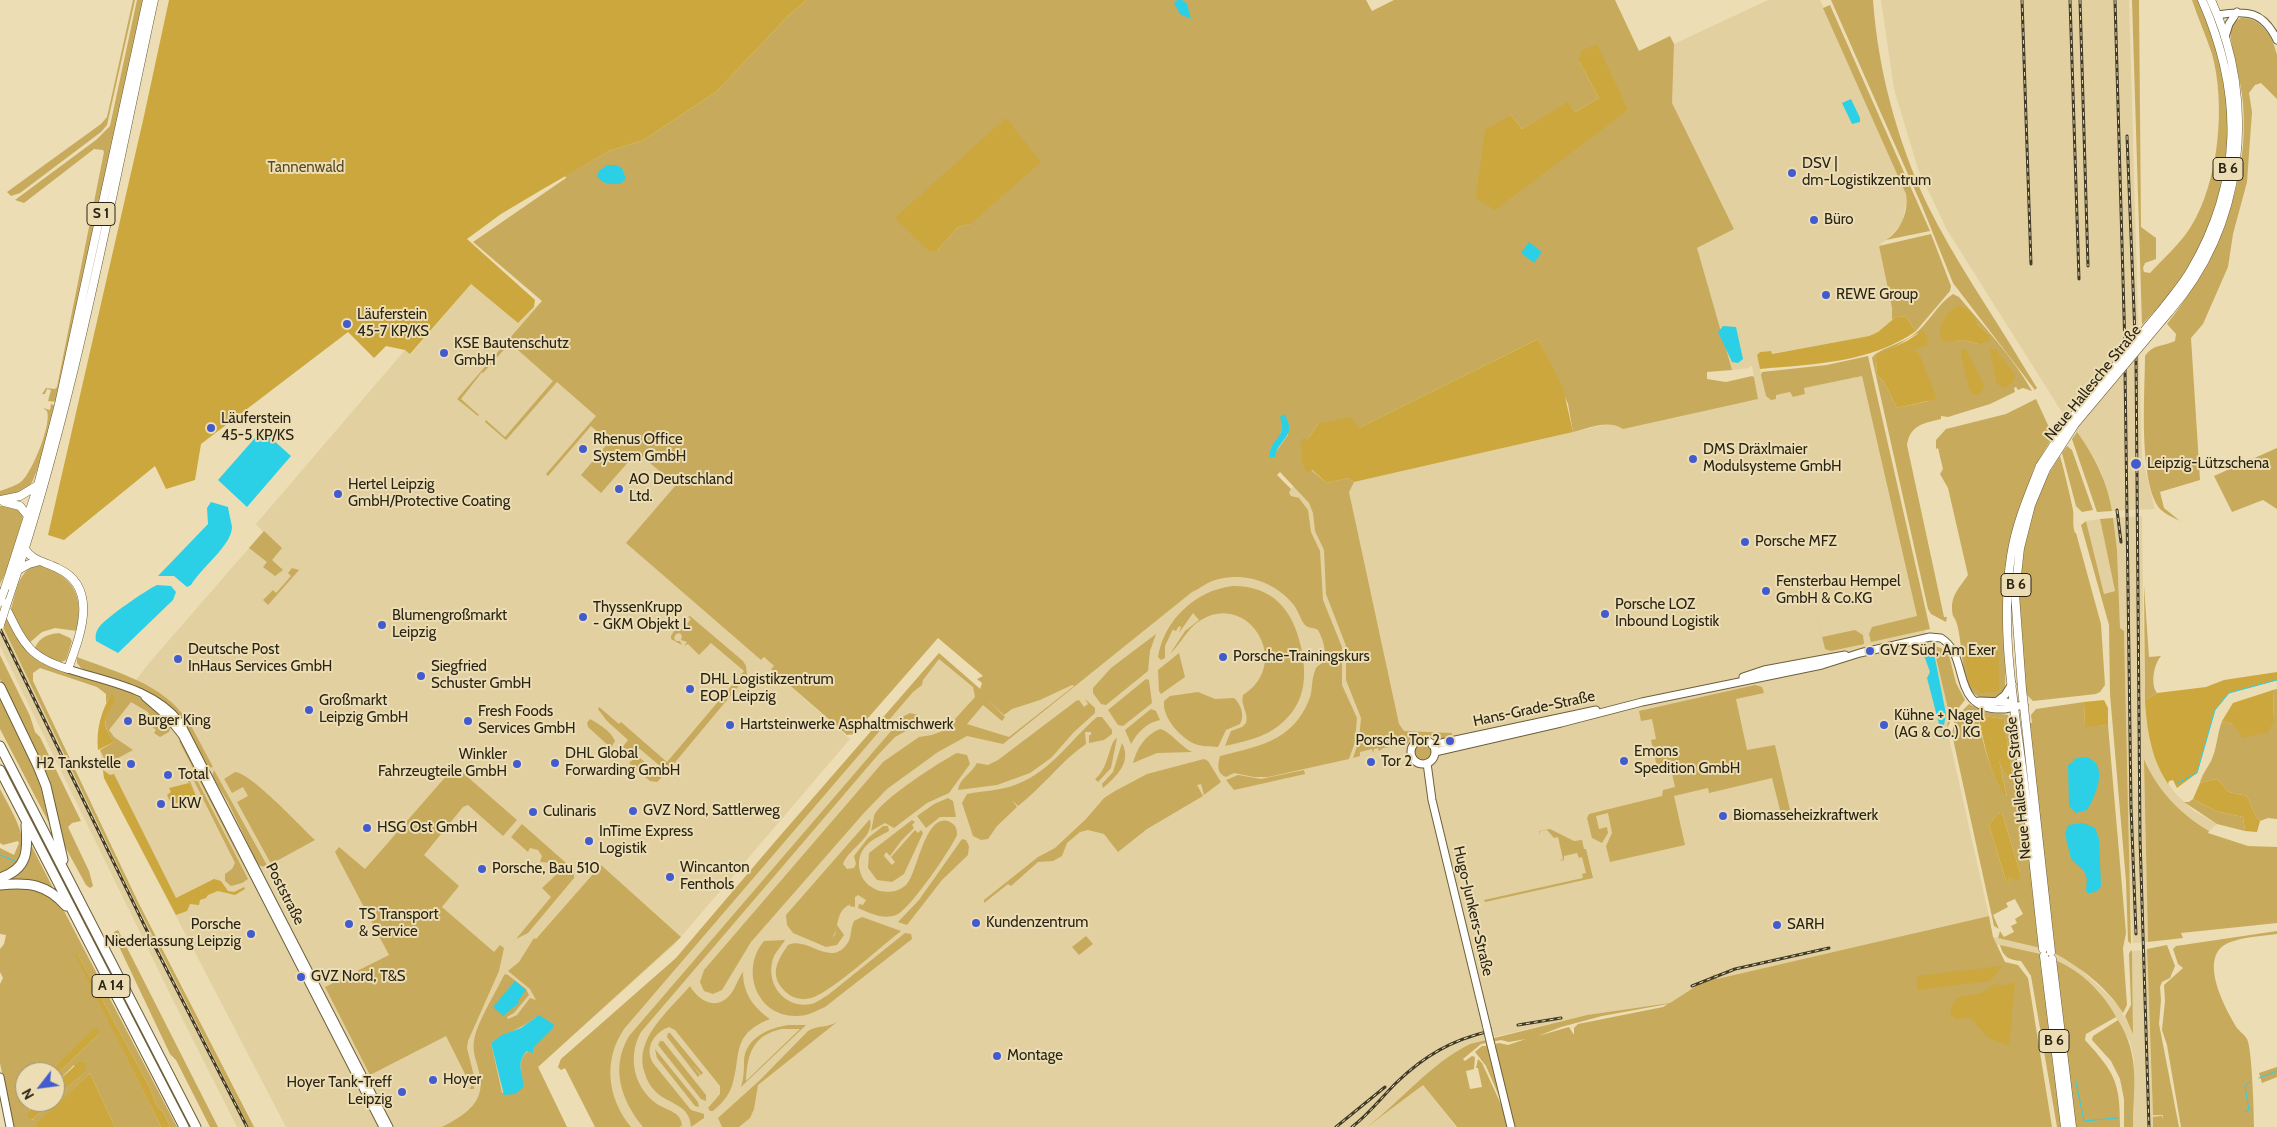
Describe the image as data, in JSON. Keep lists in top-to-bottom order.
{
  "streets": {
    "highway": ["A 14"],
    "main road": ["B 6", "S 1", "Neue Hallesche Straße"],
    "street": ["Hans-Grade-Straße", "Poststraße", "Hugo-Junkers-Straße"]
  },
  "crossings": [
    ["Hans-Grade-Straße", "Hugo-Junkers-Straße"]
  ],
  "parks": ["Tannenwald"],
  "places": [
    "DSV | dm-Logistikzentrum",
    "Büro",
    "REWE Group",
    "Läuferstein 45-7 KP/KS",
    "KSE Bautenschutz GmbH",
    "Läuferstein 45-5 KP/KS",
    "Rhenus Office System GmbH",
    "DMS Dräxlmaier Modulsysteme GmbH",
    "Leipzig-Lützschena",
    "AO Deutschland Ltd.",
    "Hertel Leipzig GmbH/Protective Coating",
    "Porsche MFZ",
    "Fensterbau Hempel GmbH & Co.KG",
    "Porsche LOZ Inbound Logistik",
    "ThyssenKrupp - GKM Objekt L",
    "Blumengroßmarkt Leipzig",
    "GVZ Süd, Am Exer",
    "Porsche-Trainingskurs",
    "Deutsche Post InHaus Services GmbH",
    "Siegfried Schuster GmbH",
    "DHL Logistikzentrum EOP Leipzig",
    "Großmarkt Leipzig GmbH",
    "Burger King",
    "Fresh Foods Services GmbH",
    "Hartsteinwerke Asphaltmischwerk",
    "Kühne + Nagel (AG & Co.) KG",
    "Porsche Tor 2",
    "Emons Spedition GmbH",
    "Tor 2",
    "DHL Global Forwarding GmbH",
    "H2 Tankstelle",
    "Winkler Fahrzeugteile GmbH",
    "Total",
    "LKW",
    "GVZ Nord, Sattlerweg",
    "Culinaris",
    "Biomasseheizkraftwerk",
    "HSG Ost GmbH",
    "InTime Express Logistik",
    "Porsche, Bau 510",
    "Wincanton Fenthols",
    "Kundenzentrum",
    "TS Transport & Service",
    "SARH",
    "Porsche Niederlassung Leipzig",
    "GVZ Nord, T&S",
    "Montage",
    "Hoyer",
    "Hoyer Tank-Treff Leipzig"
  ],
  "north": "bottom left"
}
